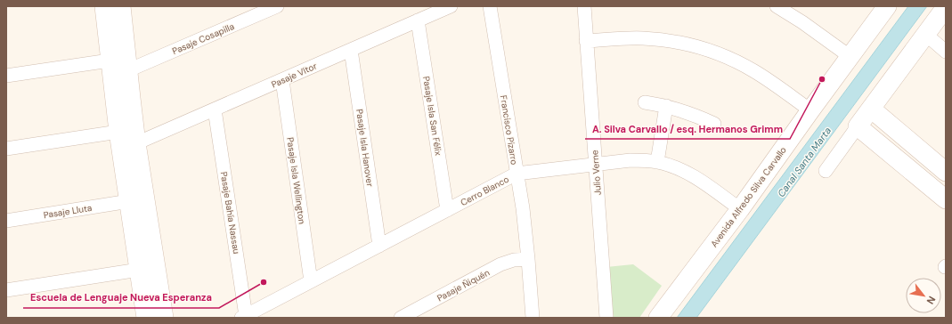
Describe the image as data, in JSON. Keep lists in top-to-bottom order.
{
  "streets": {
    "street": [
      "Pasaje Cosapilla",
      "Pasaje Vítor",
      "Pasaje Isla San Félix",
      "Francisco Pizarro",
      "Pasaje Isla Hanover",
      "Julio Verne",
      "Pasaje Isla Wellington",
      "Cerro Blanco",
      "Avenida Alfredo Silva Carvallo",
      "Pasaje Lluta",
      "Pasaje Bahía Nassau",
      "Pasaje Ñiquén"
    ]
  },
  "crossings": [
    ["Pasaje Vítor", "Pasaje Isla San Félix"],
    ["Pasaje Vítor", "Pasaje Isla Hanover"],
    ["Pasaje Vítor", "Pasaje Isla Wellington"],
    ["Pasaje Vítor", "Pasaje Bahía Nassau"],
    ["Pasaje Isla San Félix", "Cerro Blanco"],
    ["Francisco Pizarro", "Cerro Blanco"],
    ["Francisco Pizarro", "Pasaje Ñiquén"],
    ["Pasaje Isla Hanover", "Cerro Blanco"],
    ["Julio Verne", "Cerro Blanco"],
    ["Pasaje Isla Wellington", "Cerro Blanco"],
    ["Cerro Blanco", "Avenida Alfredo Silva Carvallo"],
    ["Cerro Blanco", "Pasaje Bahía Nassau"]
  ],
  "water": ["Canal Santa Marta"],
  "places": ["A. Silva Carvallo / esq. Hermanos Grimm", "Escuela de Lenguaje Nueva Esperanza"],
  "north": "bottom right"
}
